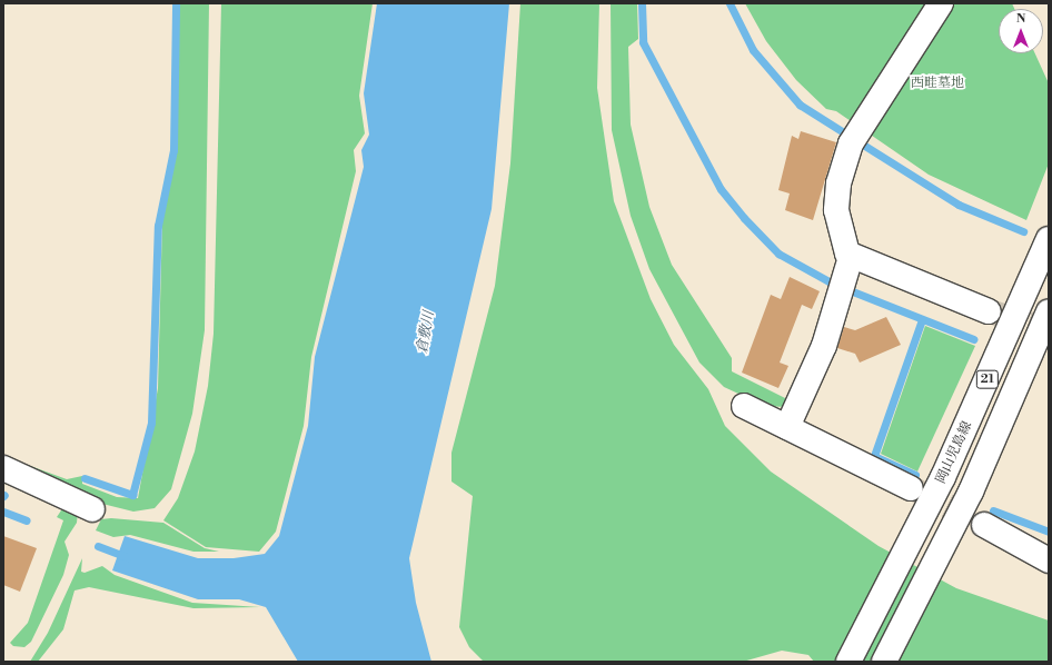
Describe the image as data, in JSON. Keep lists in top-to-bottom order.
{
  "streets": {
    "main road": ["21", "岡山児島線"]
  },
  "water": ["倉敷川"],
  "parks": ["西畦墓地"],
  "north": "top"
}
